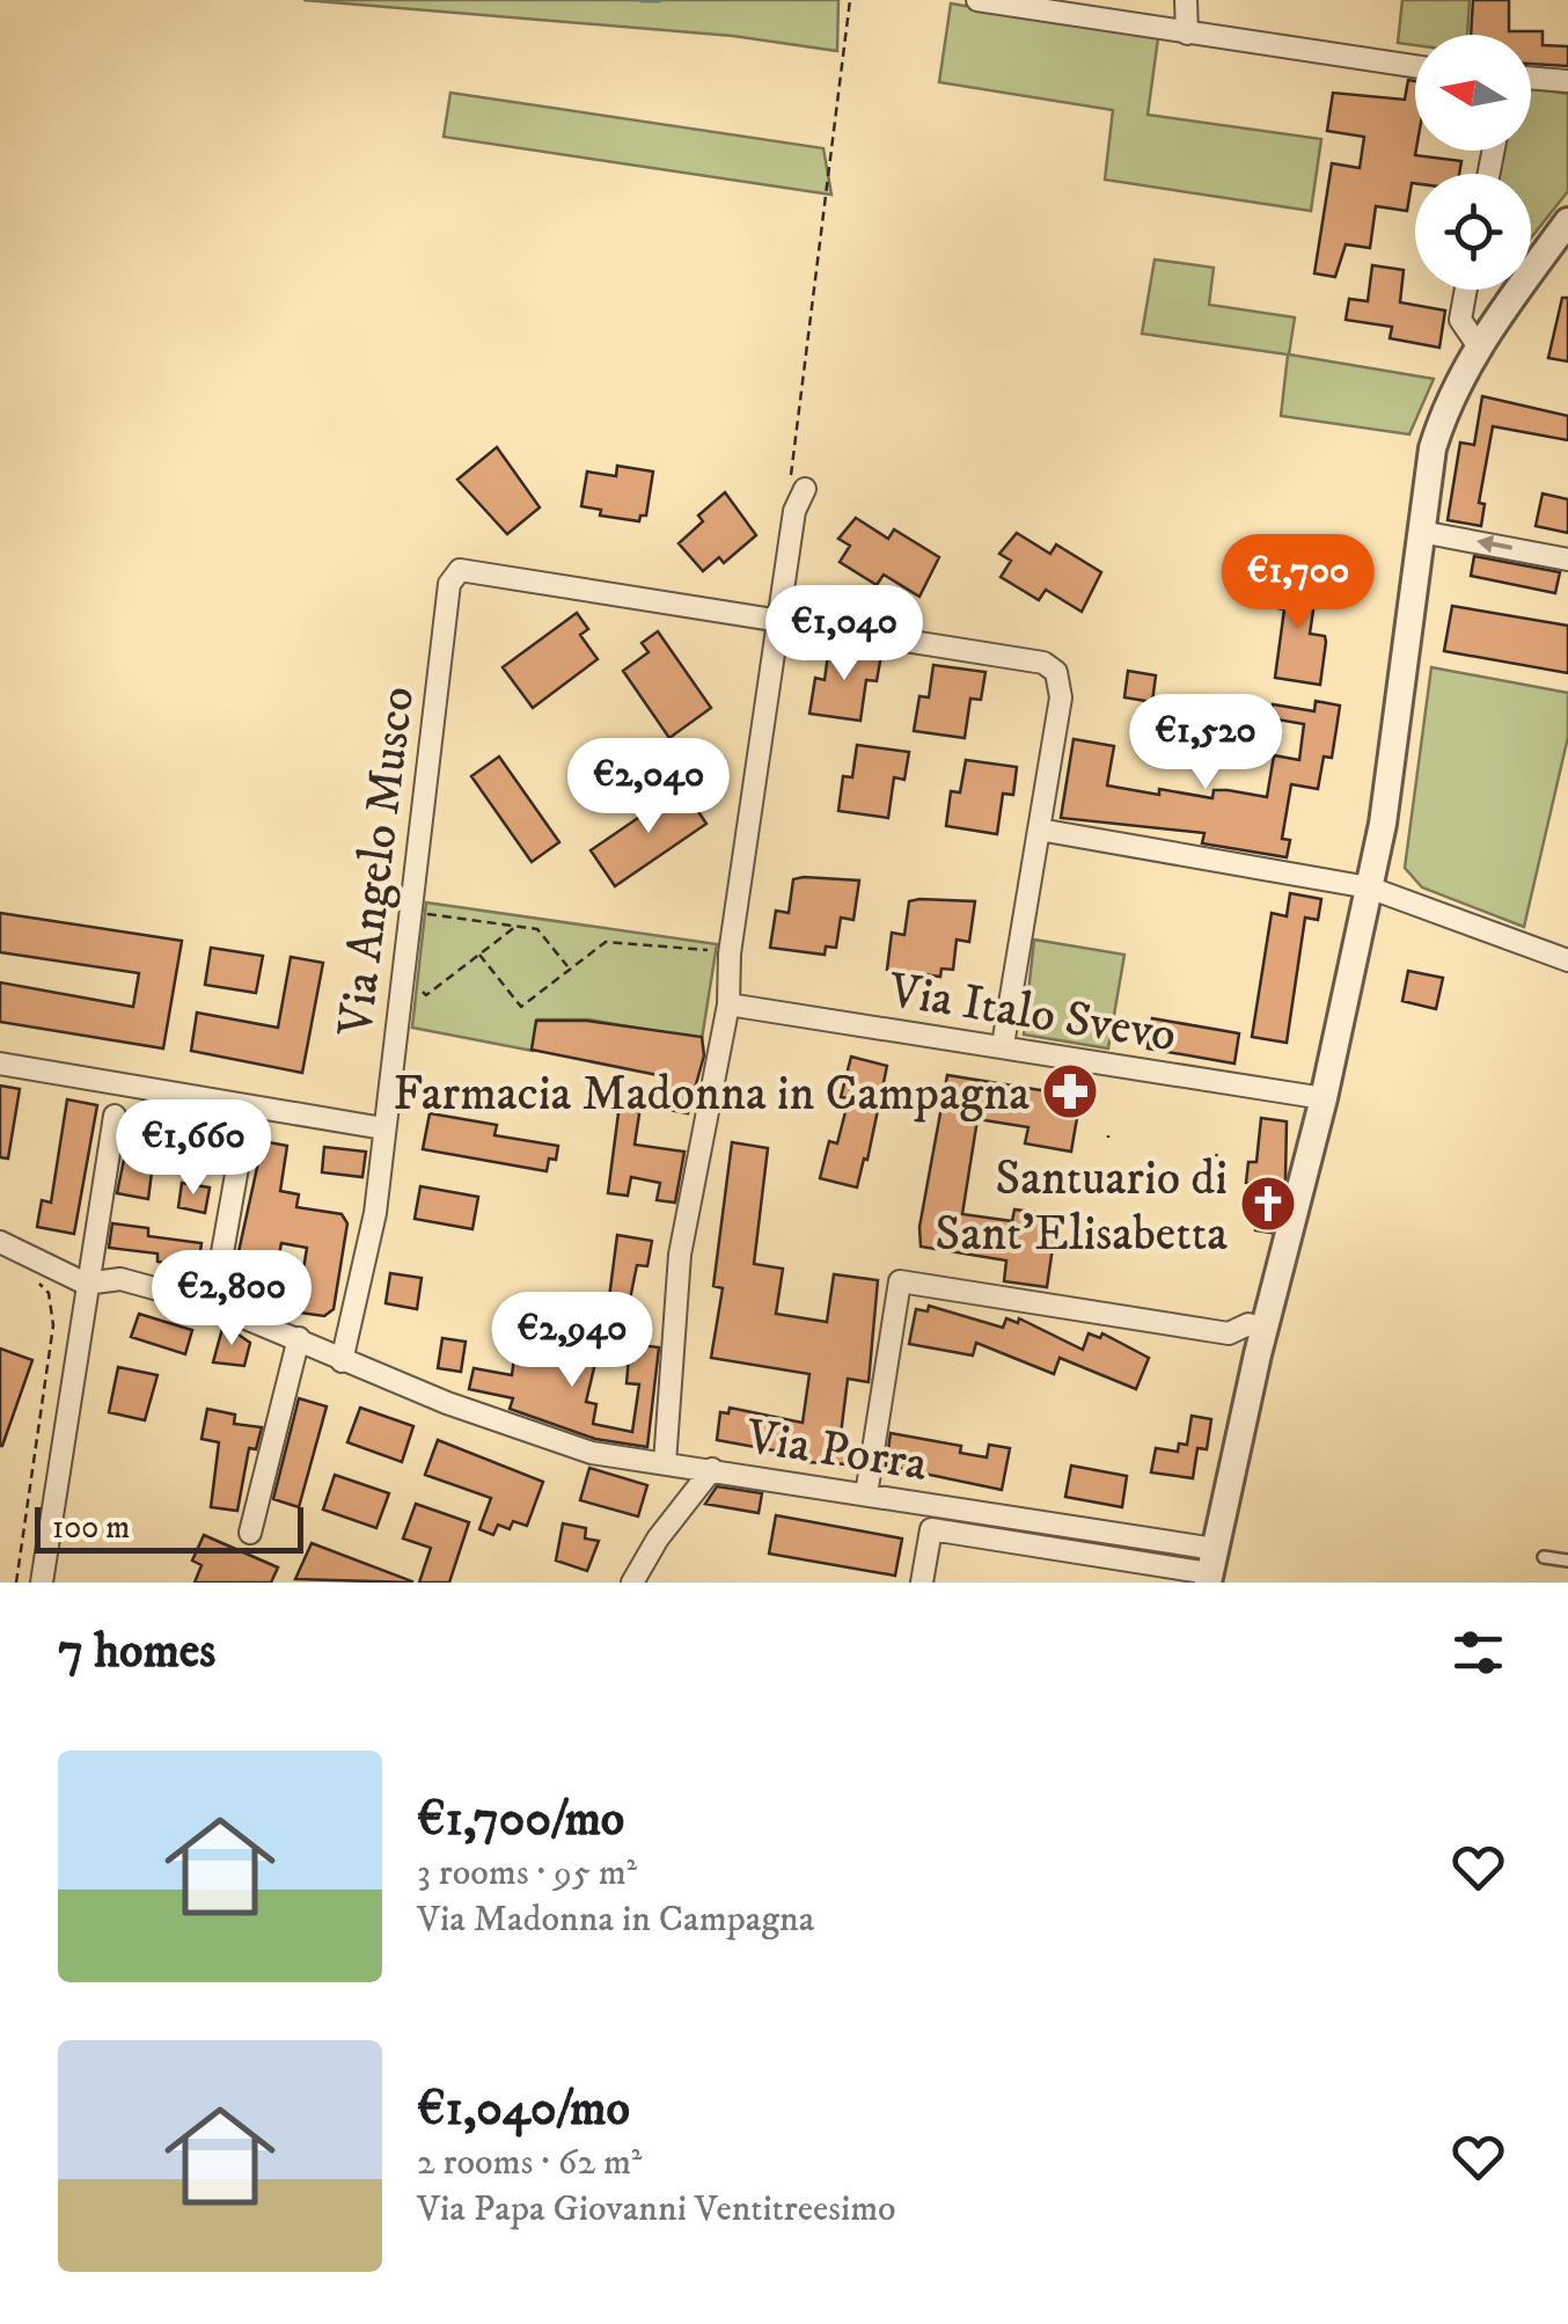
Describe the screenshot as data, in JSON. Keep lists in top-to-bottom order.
{
  "streets": {
    "street": ["Via Angelo Musco", "Via Italo Svevo", "Via Porra"]
  },
  "crossings": [
    ["Via Angelo Musco", "Via Porra"]
  ],
  "places": {
    "pharmacy": ["Farmacia Madonna in Campagna"],
    "church": ["Santuario di Sant'Elisabetta"]
  },
  "scale_bar": "100 m",
  "north": "left",
  "page": {
    "price": [
      "€1,700",
      "€1,040",
      "€1,520",
      "€2,040",
      "€1,660",
      "€2,800",
      "€2,940"
    ],
    "scale": "100 m",
    "heading": "7 homes",
    "list": [
      {
        "name": "€1,700/mo",
        "note": "3 rooms · 95 m² · Via Madonna in Campagna"
      },
      {
        "name": "€1,040/mo",
        "note": "2 rooms · 62 m² · Via Papa Giovanni Ventitreesimo"
      }
    ]
  }
}
